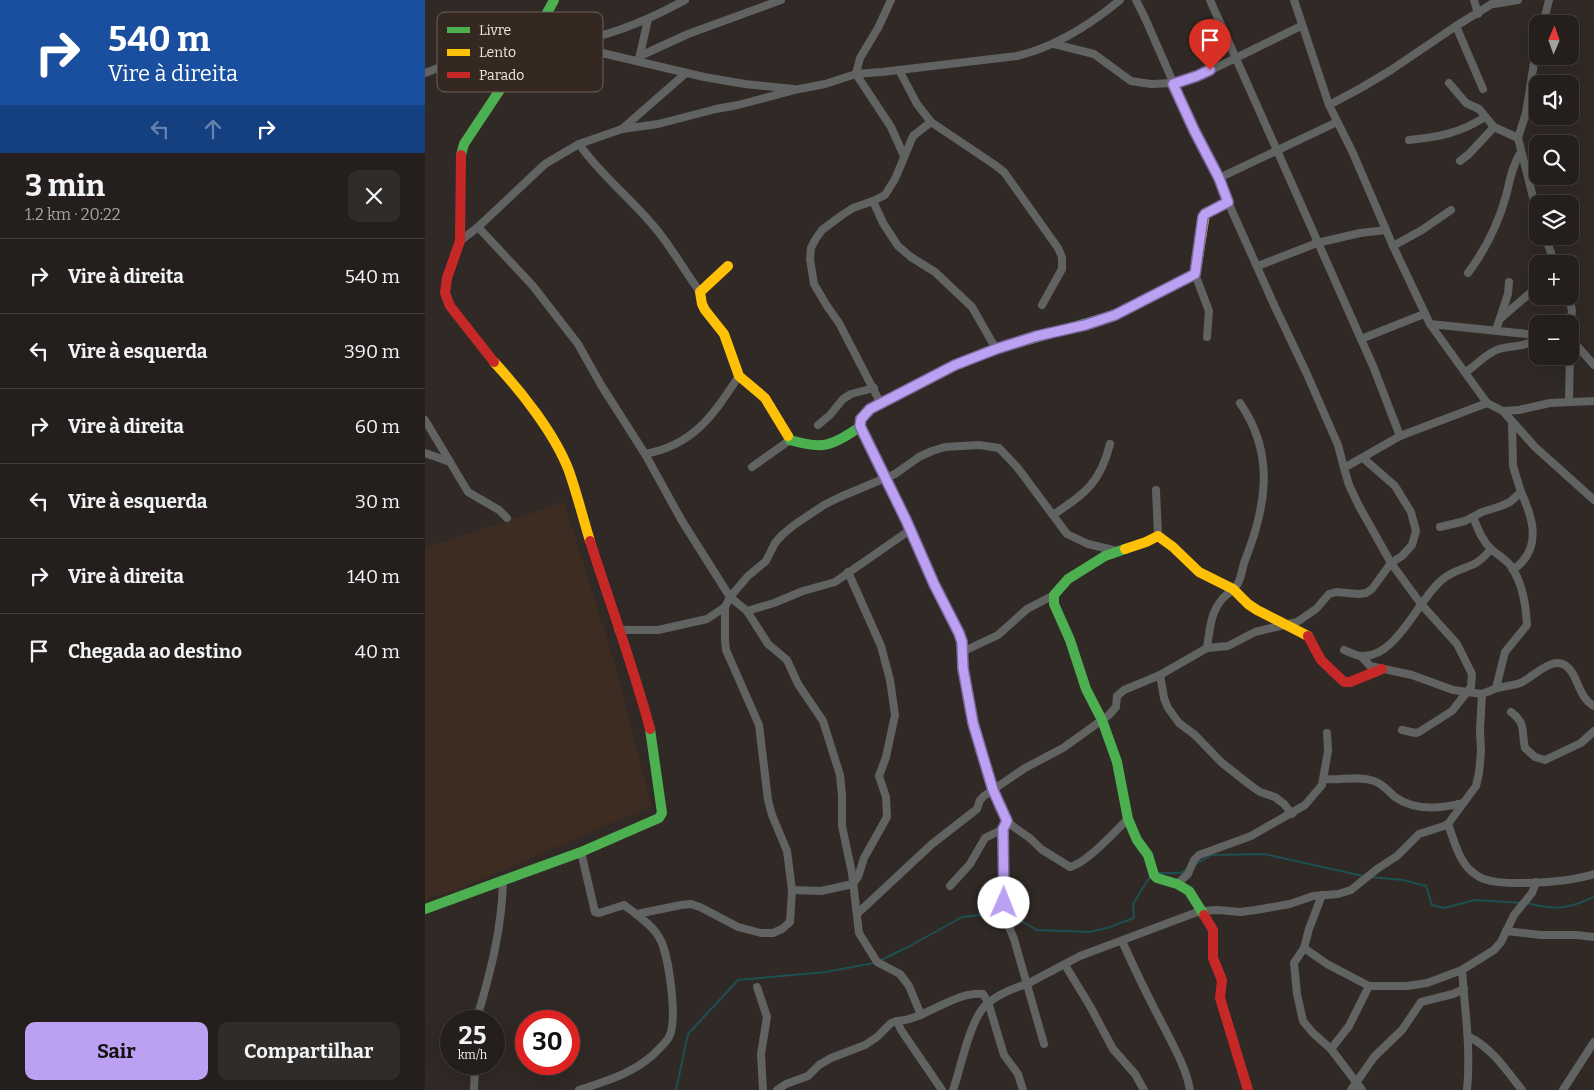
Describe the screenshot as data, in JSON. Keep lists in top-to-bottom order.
{
  "legend": ["Livre", "Lento", "Parado"],
  "north": "top",
  "page": {
    "turn": ["540 m", "Vire à direita"],
    "map_buttons": ["+", "−"],
    "heading": ["3 min", "1.2 km · 20:22"],
    "list": [
      {
        "name": "Vire à direita",
        "value": "540 m"
      },
      {
        "name": "Vire à esquerda",
        "value": "390 m"
      },
      {
        "name": "Vire à direita",
        "value": "60 m"
      },
      {
        "name": "Vire à esquerda",
        "value": "30 m"
      },
      {
        "name": "Vire à direita",
        "value": "140 m"
      },
      {
        "name": "Chegada ao destino",
        "value": "40 m"
      }
    ],
    "speed": "25 km/h",
    "limit": "30",
    "buttons": ["Sair", "Compartilhar"]
  }
}
